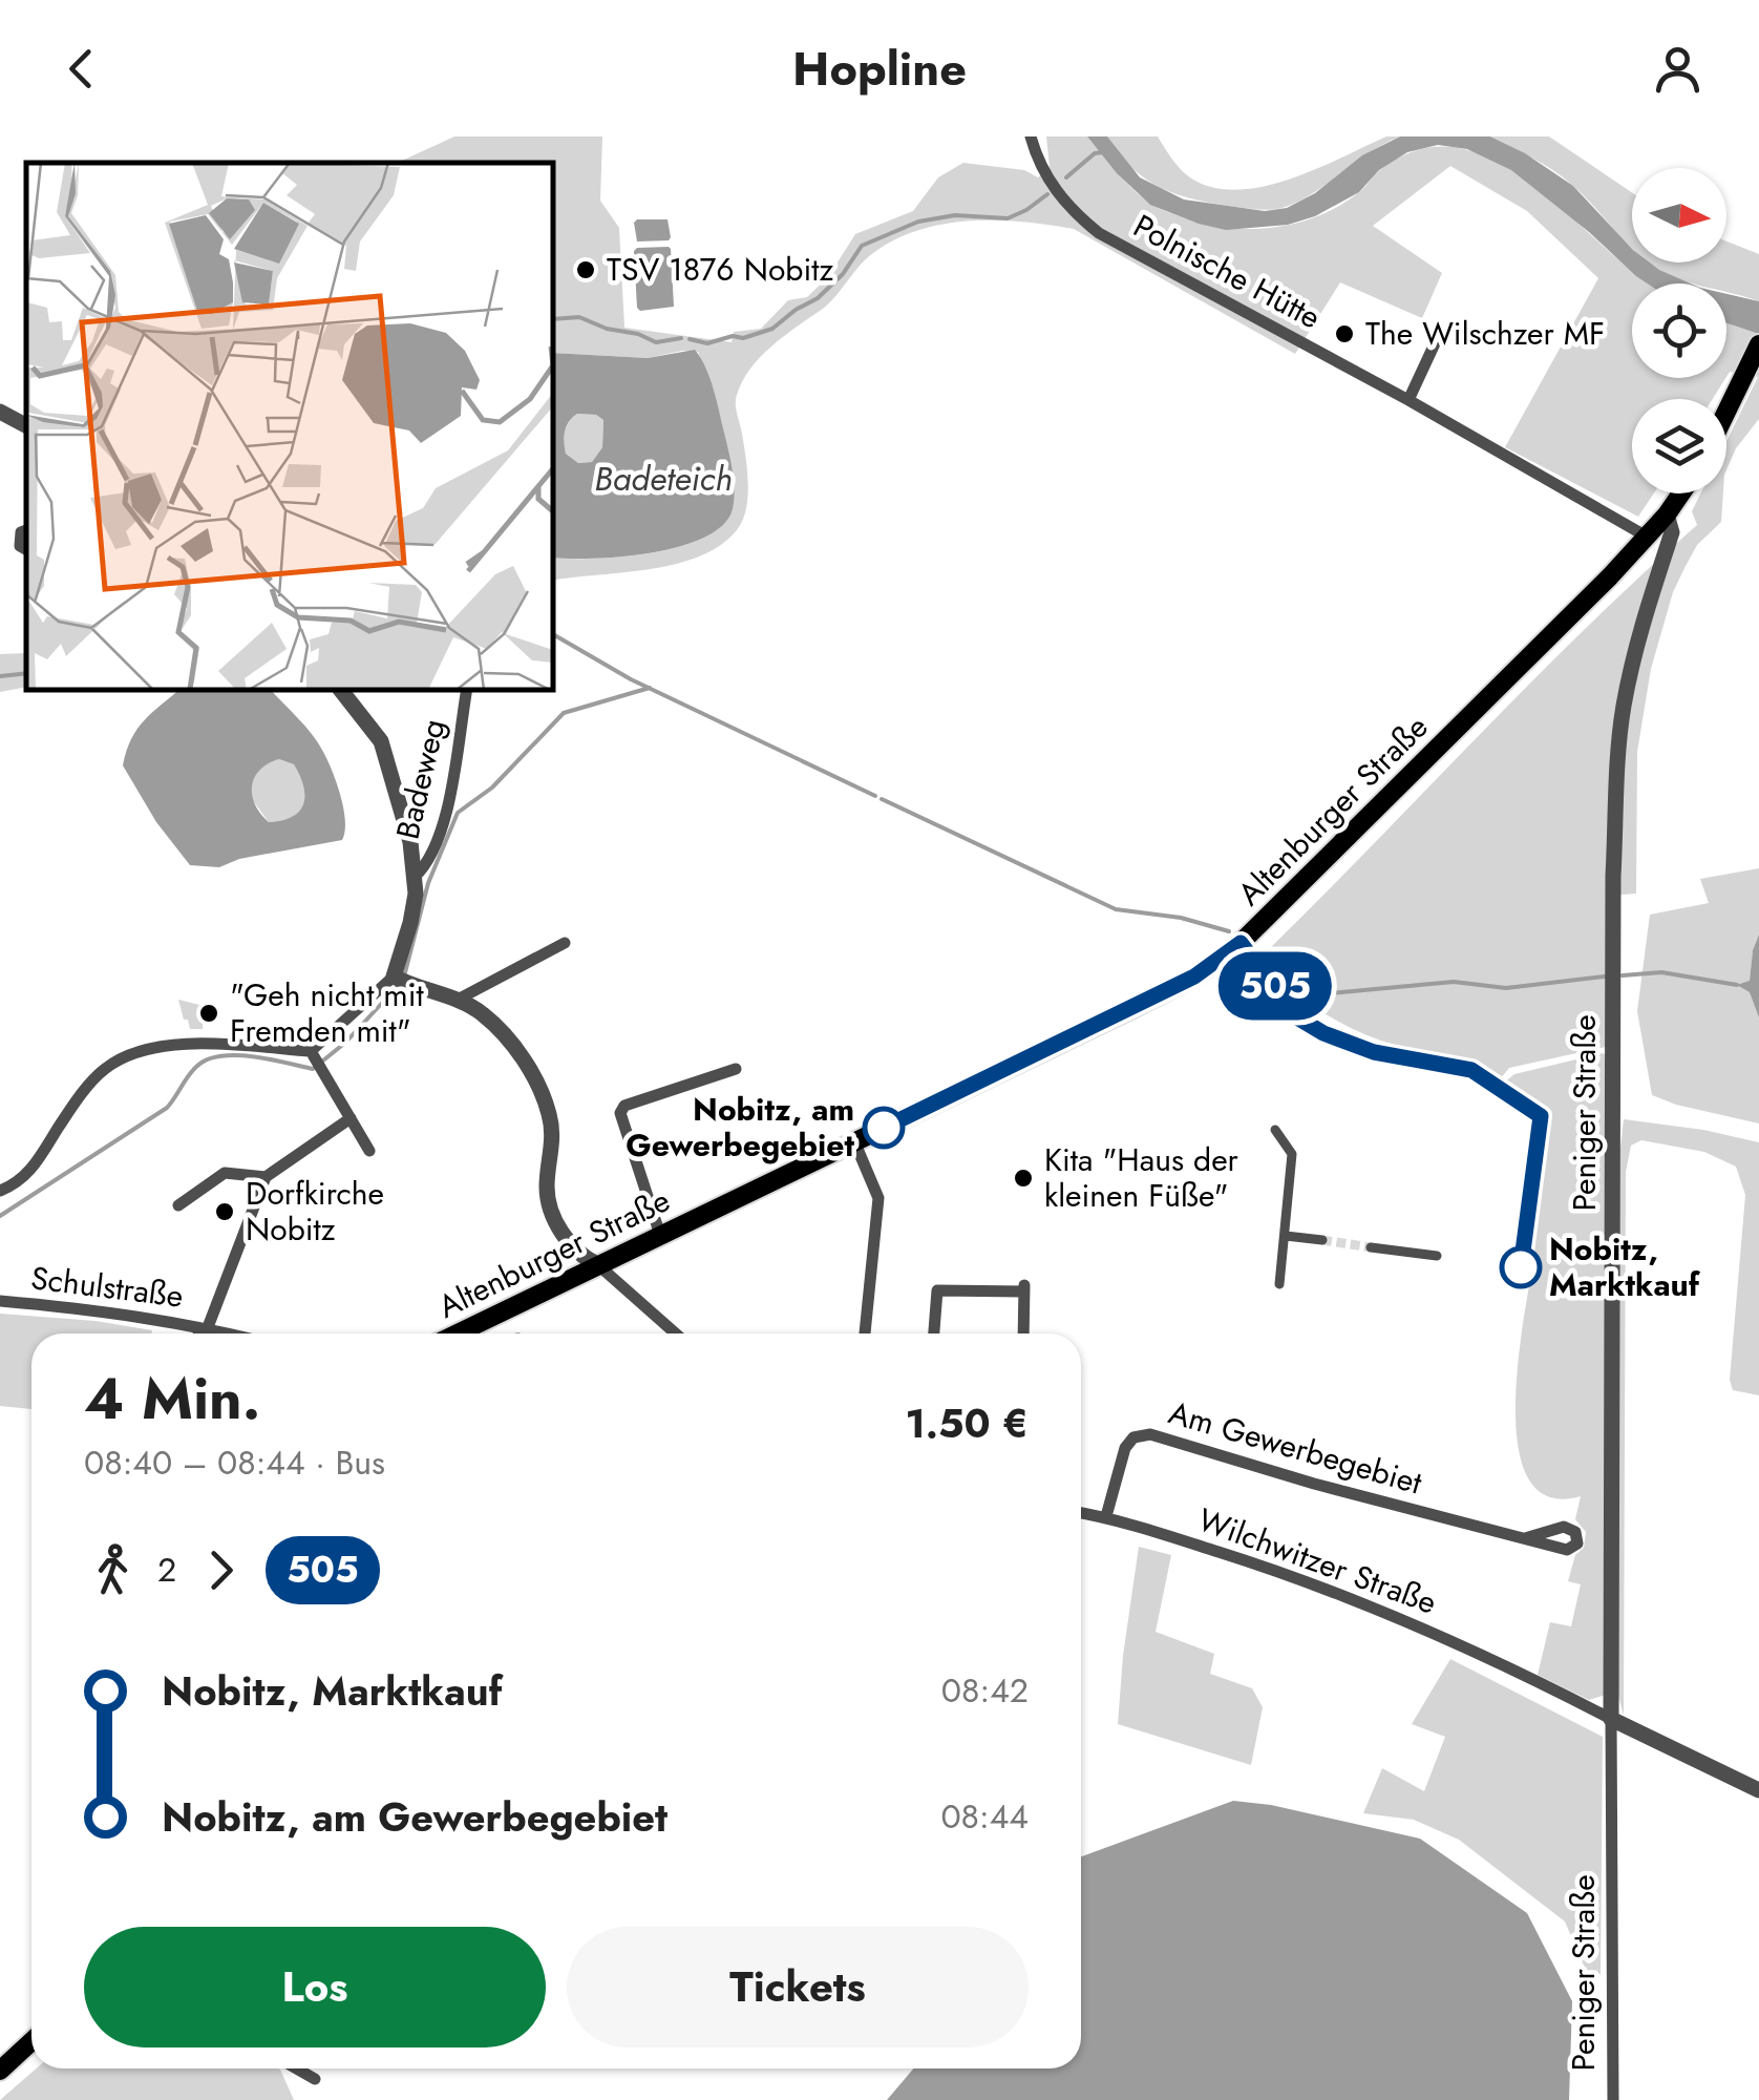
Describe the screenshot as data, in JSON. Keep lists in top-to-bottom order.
{
  "streets": {
    "main road": ["Altenburger Straße"],
    "street": [
      "Polnische Hütte",
      "Badeweg",
      "Peniger Straße",
      "Schulstraße",
      "Am Gewerbegebiet",
      "Wilchwitzer Straße"
    ]
  },
  "crossings": [
    ["Polnische Hütte", "Altenburger Straße"],
    ["Altenburger Straße", "Peniger Straße"],
    ["Peniger Straße", "Wilchwitzer Straße"],
    ["Am Gewerbegebiet", "Wilchwitzer Straße"]
  ],
  "water": ["Badeteich"],
  "places": [
    "TSV 1876 Nobitz",
    "The Wilschzer MF",
    "\"Geh nicht mit Fremden mit\"",
    "Nobitz, am Gewerbegebiet",
    "Kita \"Haus der kleinen Füße\"",
    "Dorfkirche Nobitz",
    "Nobitz, Marktkauf"
  ],
  "lines": ["bus line 505"],
  "north": "right",
  "page": {
    "header": "Hopline",
    "on_map": "505",
    "heading": ["4 Min.", "08:40 – 08:44 · Bus", "1.50 €"],
    "legs": ["2", "505"],
    "list": [
      {
        "name": "Nobitz, Marktkauf",
        "value": "08:42"
      },
      {
        "name": "Nobitz, am Gewerbegebiet",
        "value": "08:44"
      }
    ],
    "buttons": ["Los", "Tickets"]
  }
}
